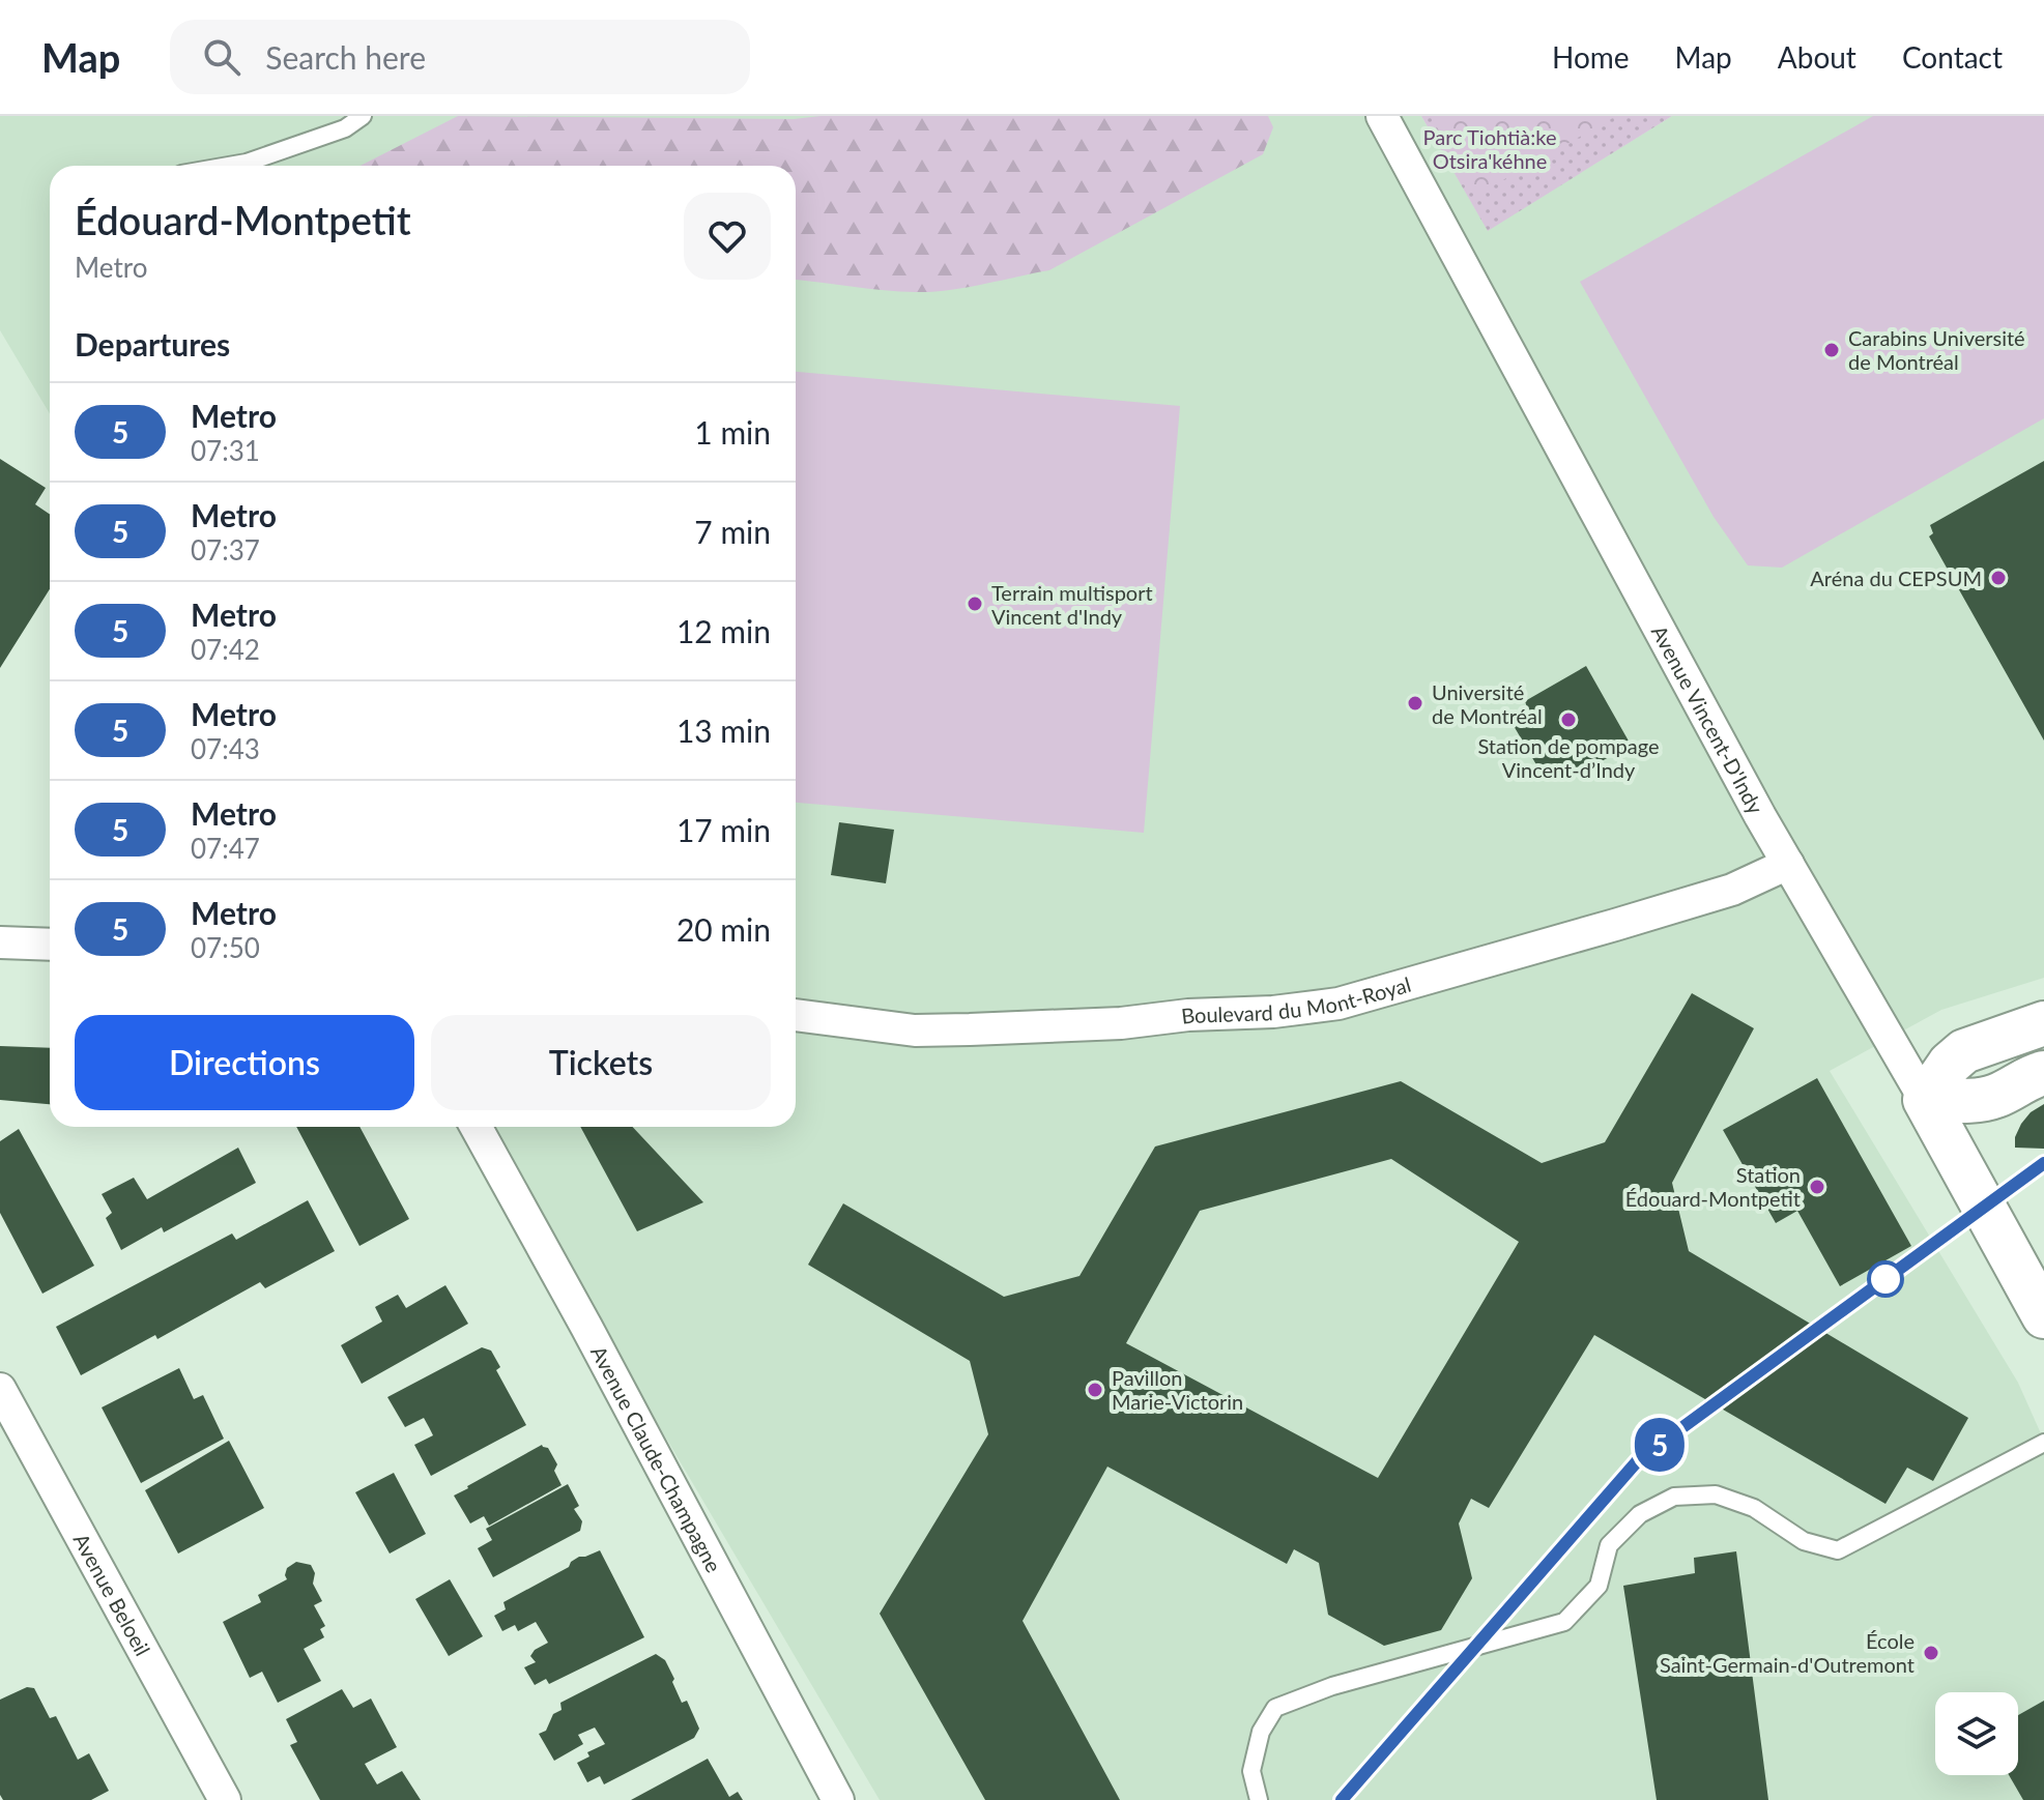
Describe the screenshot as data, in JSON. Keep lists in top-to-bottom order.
{
  "streets": {
    "street": [
      "Avenue Vincent-D'Indy",
      "Boulevard du Mont-Royal",
      "Avenue Claude-Champagne",
      "Avenue Beloeil"
    ]
  },
  "crossings": [
    ["Avenue Vincent-D'Indy", "Boulevard du Mont-Royal"]
  ],
  "parks": ["Parc Tiohtià:ke Otsira'kéhne"],
  "places": [
    "Carabins Université de Montréal",
    "Aréna du CEPSUM",
    "Terrain multisport Vincent d'Indy",
    "Université de Montréal",
    "Station de pompage Vincent-d’Indy",
    "Station Édouard-Montpetit",
    "Pavillon Marie-Victorin",
    "École Saint-Germain-d'Outremont"
  ],
  "lines": ["metro line 5"],
  "page": {
    "header": "Map",
    "search": "Search here",
    "nav": [
      "Home",
      "Map",
      "About",
      "Contact"
    ],
    "on_map": "5",
    "heading": [
      ["Édouard-Montpetit", "Metro"],
      "Departures"
    ],
    "list": [
      {
        "mark": "5",
        "name": "Metro",
        "note": "07:31",
        "value": "1 min"
      },
      {
        "mark": "5",
        "name": "Metro",
        "note": "07:37",
        "value": "7 min"
      },
      {
        "mark": "5",
        "name": "Metro",
        "note": "07:42",
        "value": "12 min"
      },
      {
        "mark": "5",
        "name": "Metro",
        "note": "07:43",
        "value": "13 min"
      },
      {
        "mark": "5",
        "name": "Metro",
        "note": "07:47",
        "value": "17 min"
      },
      {
        "mark": "5",
        "name": "Metro",
        "note": "07:50",
        "value": "20 min"
      }
    ],
    "buttons": ["Directions", "Tickets"]
  }
}
